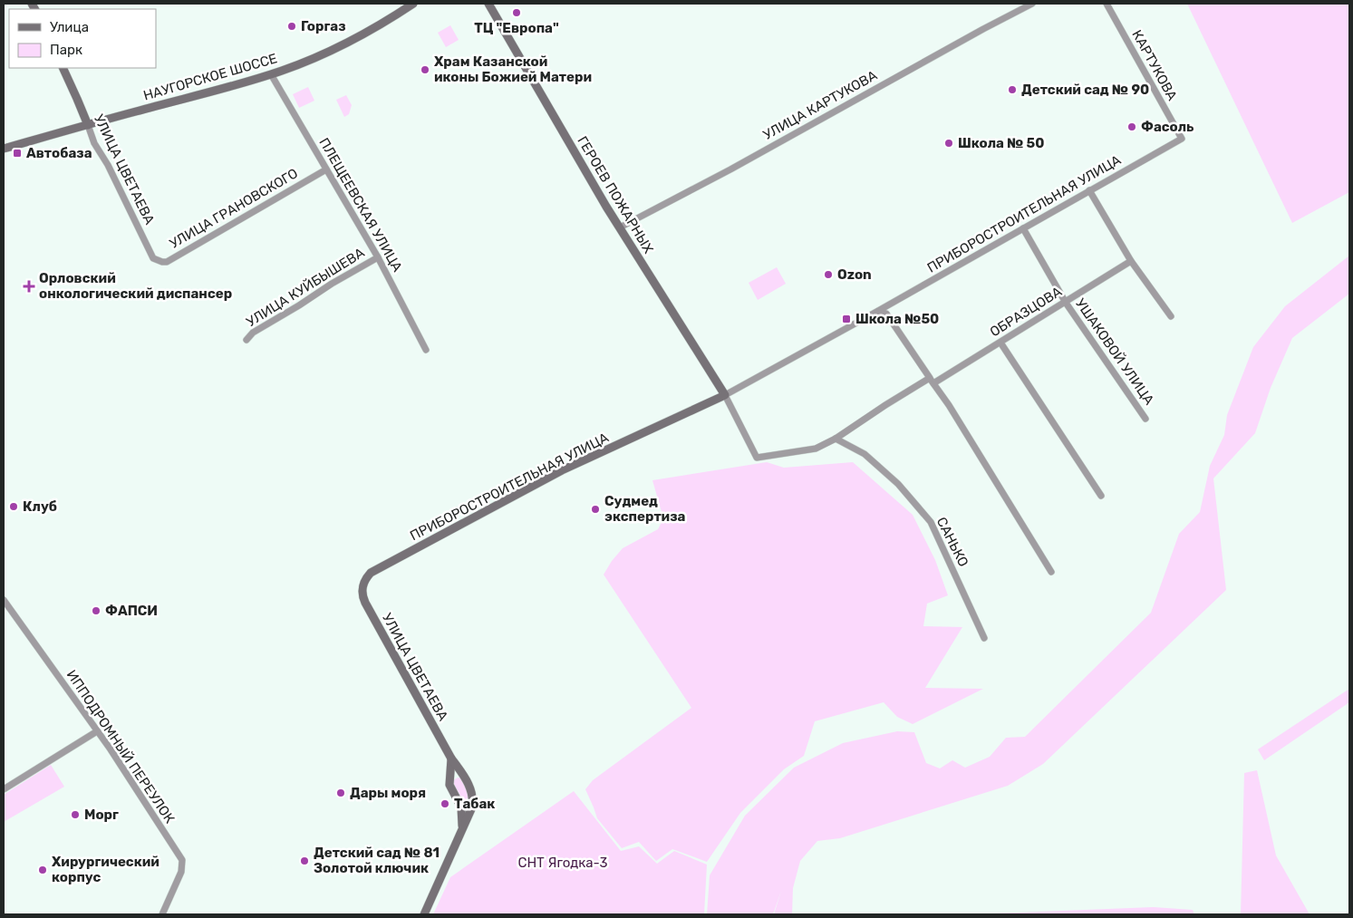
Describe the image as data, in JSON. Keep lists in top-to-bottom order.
{
  "streets": {
    "main road": [
      "НАУГОРСКОЕ ШОССЕ",
      "УЛИЦА ЦВЕТАЕВА",
      "ГЕРОЕВ ПОЖАРНЫХ",
      "ПРИБОРОСТРОИТЕЛЬНАЯ УЛИЦА"
    ],
    "street": [
      "КАРТУКОВА",
      "УЛИЦА КАРТУКОВА",
      "ПЛЕЩЕЕВСКАЯ УЛИЦА",
      "УЛИЦА ГРАНОВСКОГО",
      "УЛИЦА КУЙБЫШЕВА",
      "ОБРАЗЦОВА",
      "УШАКОВОЙ УЛИЦА",
      "САНЬКО",
      "ИППОДРОМНЫЙ ПЕРЕУЛОК"
    ]
  },
  "crossings": [
    ["КАРТУКОВА", "ПРИБОРОСТРОИТЕЛЬНАЯ УЛИЦА"],
    ["НАУГОРСКОЕ ШОССЕ", "УЛИЦА ЦВЕТАЕВА"],
    ["НАУГОРСКОЕ ШОССЕ", "ПЛЕЩЕЕВСКАЯ УЛИЦА"],
    ["УЛИЦА КАРТУКОВА", "ГЕРОЕВ ПОЖАРНЫХ"],
    ["УЛИЦА ЦВЕТАЕВА", "УЛИЦА ГРАНОВСКОГО"],
    ["УЛИЦА ЦВЕТАЕВА", "ПРИБОРОСТРОИТЕЛЬНАЯ УЛИЦА"],
    ["ГЕРОЕВ ПОЖАРНЫХ", "ПРИБОРОСТРОИТЕЛЬНАЯ УЛИЦА"],
    ["ПЛЕЩЕЕВСКАЯ УЛИЦА", "УЛИЦА ГРАНОВСКОГО"],
    ["ПЛЕЩЕЕВСКАЯ УЛИЦА", "УЛИЦА КУЙБЫШЕВА"],
    ["ПРИБОРОСТРОИТЕЛЬНАЯ УЛИЦА", "УШАКОВОЙ УЛИЦА"],
    ["ОБРАЗЦОВА", "УШАКОВОЙ УЛИЦА"]
  ],
  "parks": ["СНТ Ягодка-3"],
  "places": {
    "other": [
      "ТЦ \"Европа\"",
      "Горгаз",
      "Храм Казанской иконы Божией Матери",
      "Детский сад № 90",
      "Фасоль",
      "Школа № 50",
      "Ozon",
      "Клуб",
      "Судмед экспертиза",
      "ФАПСИ",
      "Дары моря",
      "Табак",
      "Морг",
      "Детский сад № 81 Золотой ключик",
      "Хирургический корпус"
    ],
    "transit": ["Автобаза", "Школа №50"],
    "health": ["Орловский онкологический диспансер"]
  },
  "legend": ["Улица", "Парк"]
}
